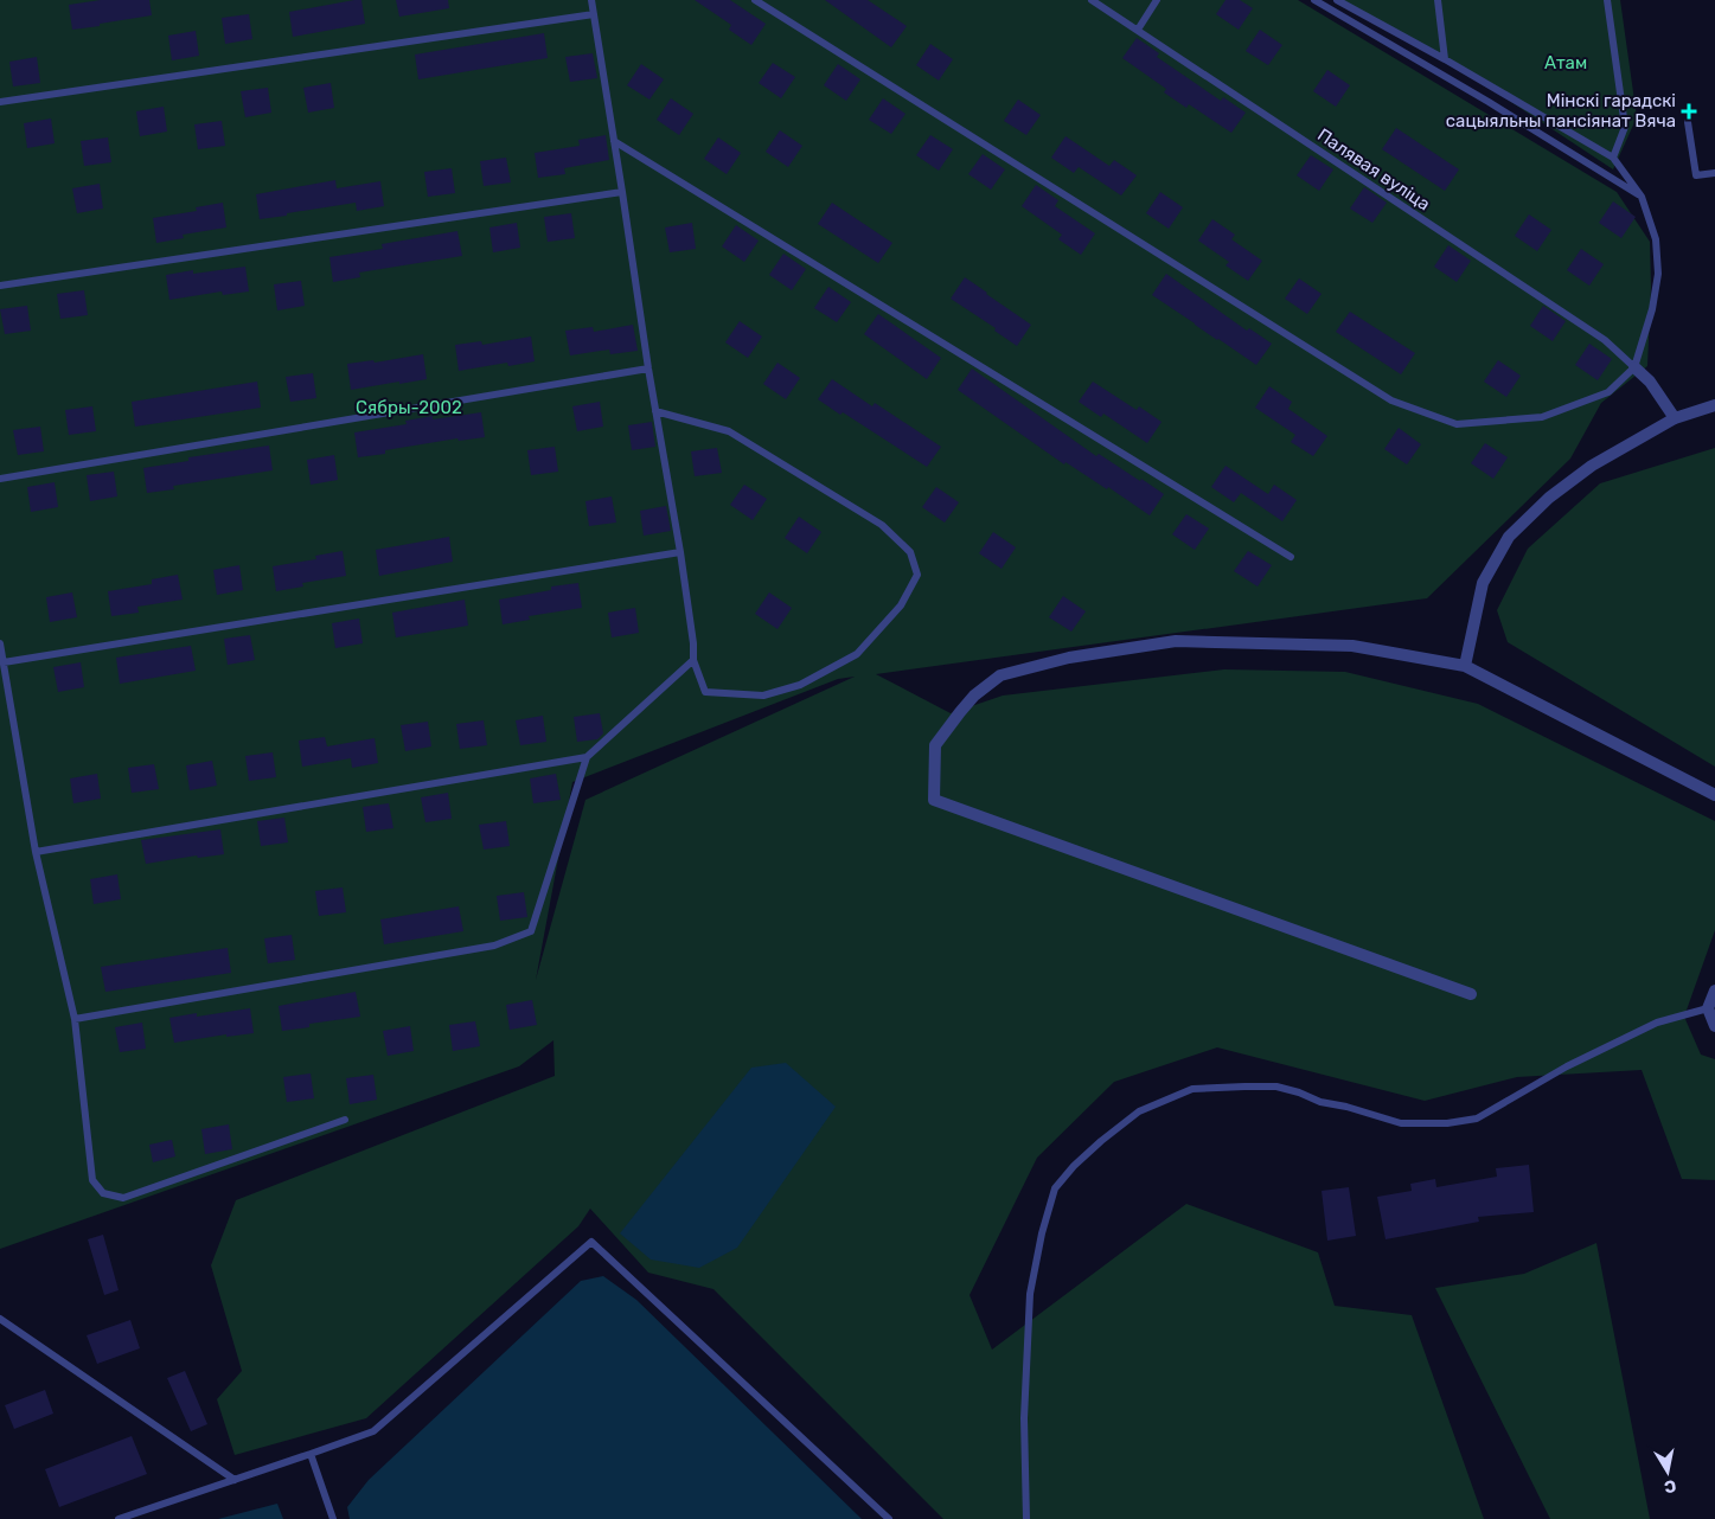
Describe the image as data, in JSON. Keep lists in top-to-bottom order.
{
  "streets": {
    "lane": ["Палявая вуліца"]
  },
  "parks": ["Атам", "Сябры-2002"],
  "places": {
    "health": ["Мінскі гарадскі сацыяльны пансіянат Вяча"]
  },
  "north": "bottom"
}
